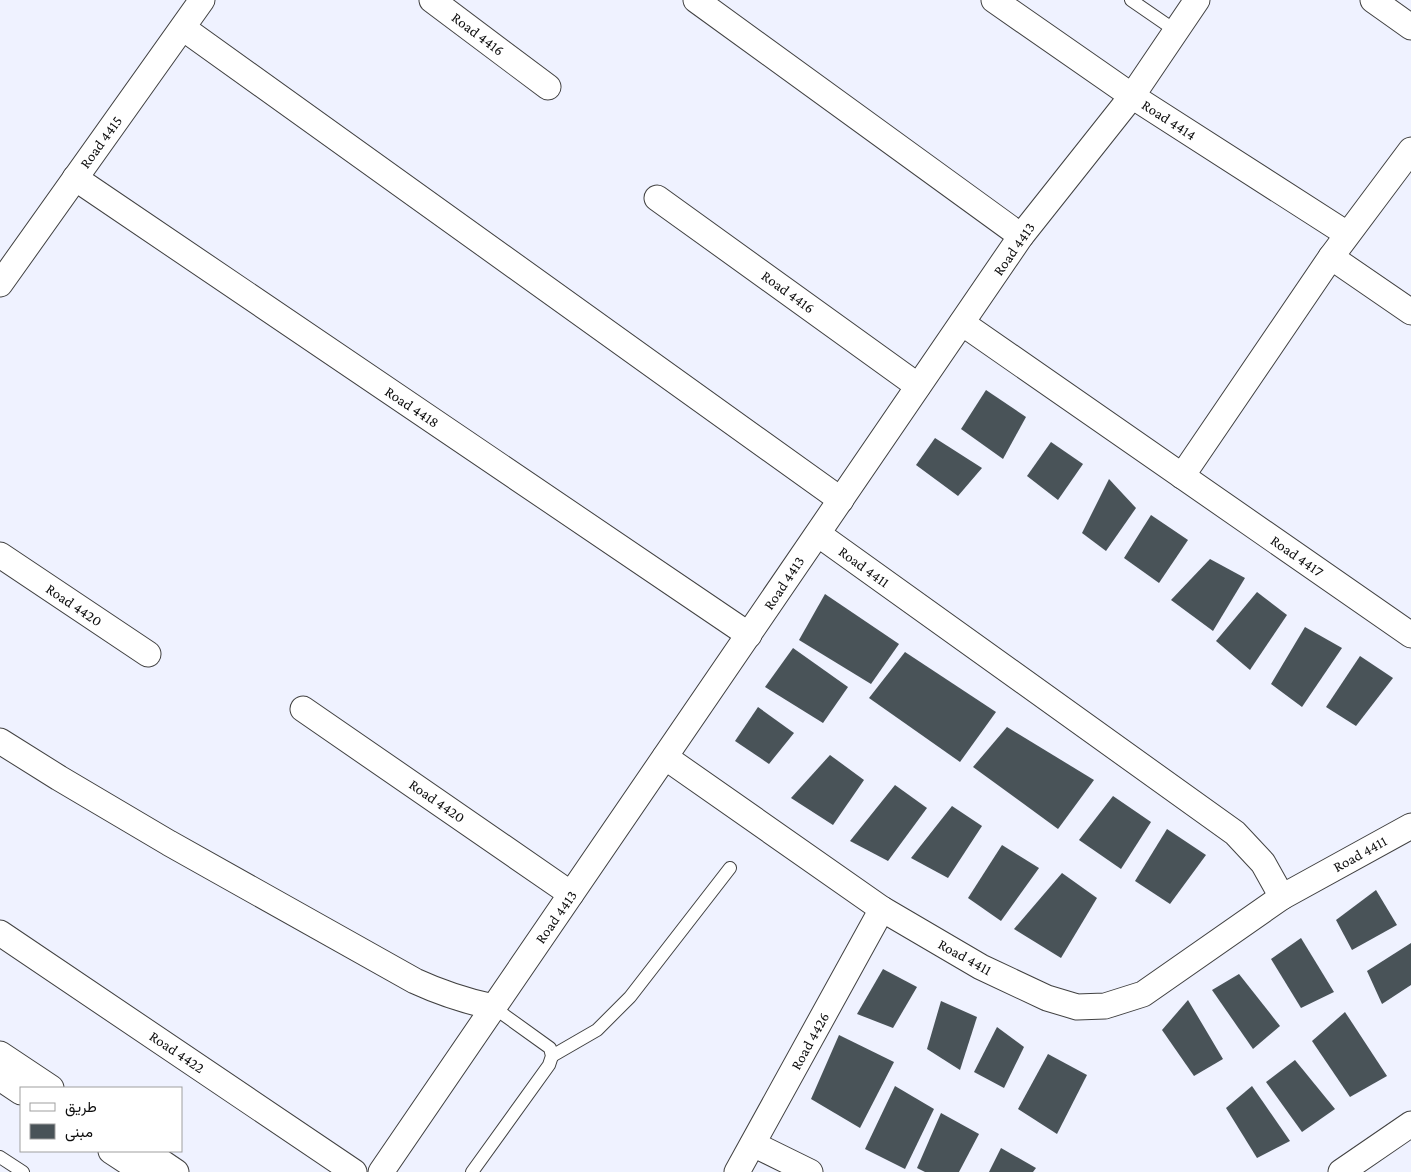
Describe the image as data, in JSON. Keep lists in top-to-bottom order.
{
  "streets": {
    "street": [
      "Road 4416",
      "Road 4414",
      "Road 4415",
      "Road 4413",
      "Road 4418",
      "Road 4417",
      "Road 4411",
      "Road 4420",
      "Road 4426",
      "Road 4422"
    ]
  },
  "crossings": [
    ["Road 4416", "Road 4413"],
    ["Road 4414", "Road 4413"],
    ["Road 4415", "Road 4418"],
    ["Road 4413", "Road 4418"],
    ["Road 4413", "Road 4417"],
    ["Road 4413", "Road 4411"],
    ["Road 4413", "Road 4420"],
    ["Road 4411", "Road 4426"]
  ],
  "legend": ["طريق", "مبنى"]
}
